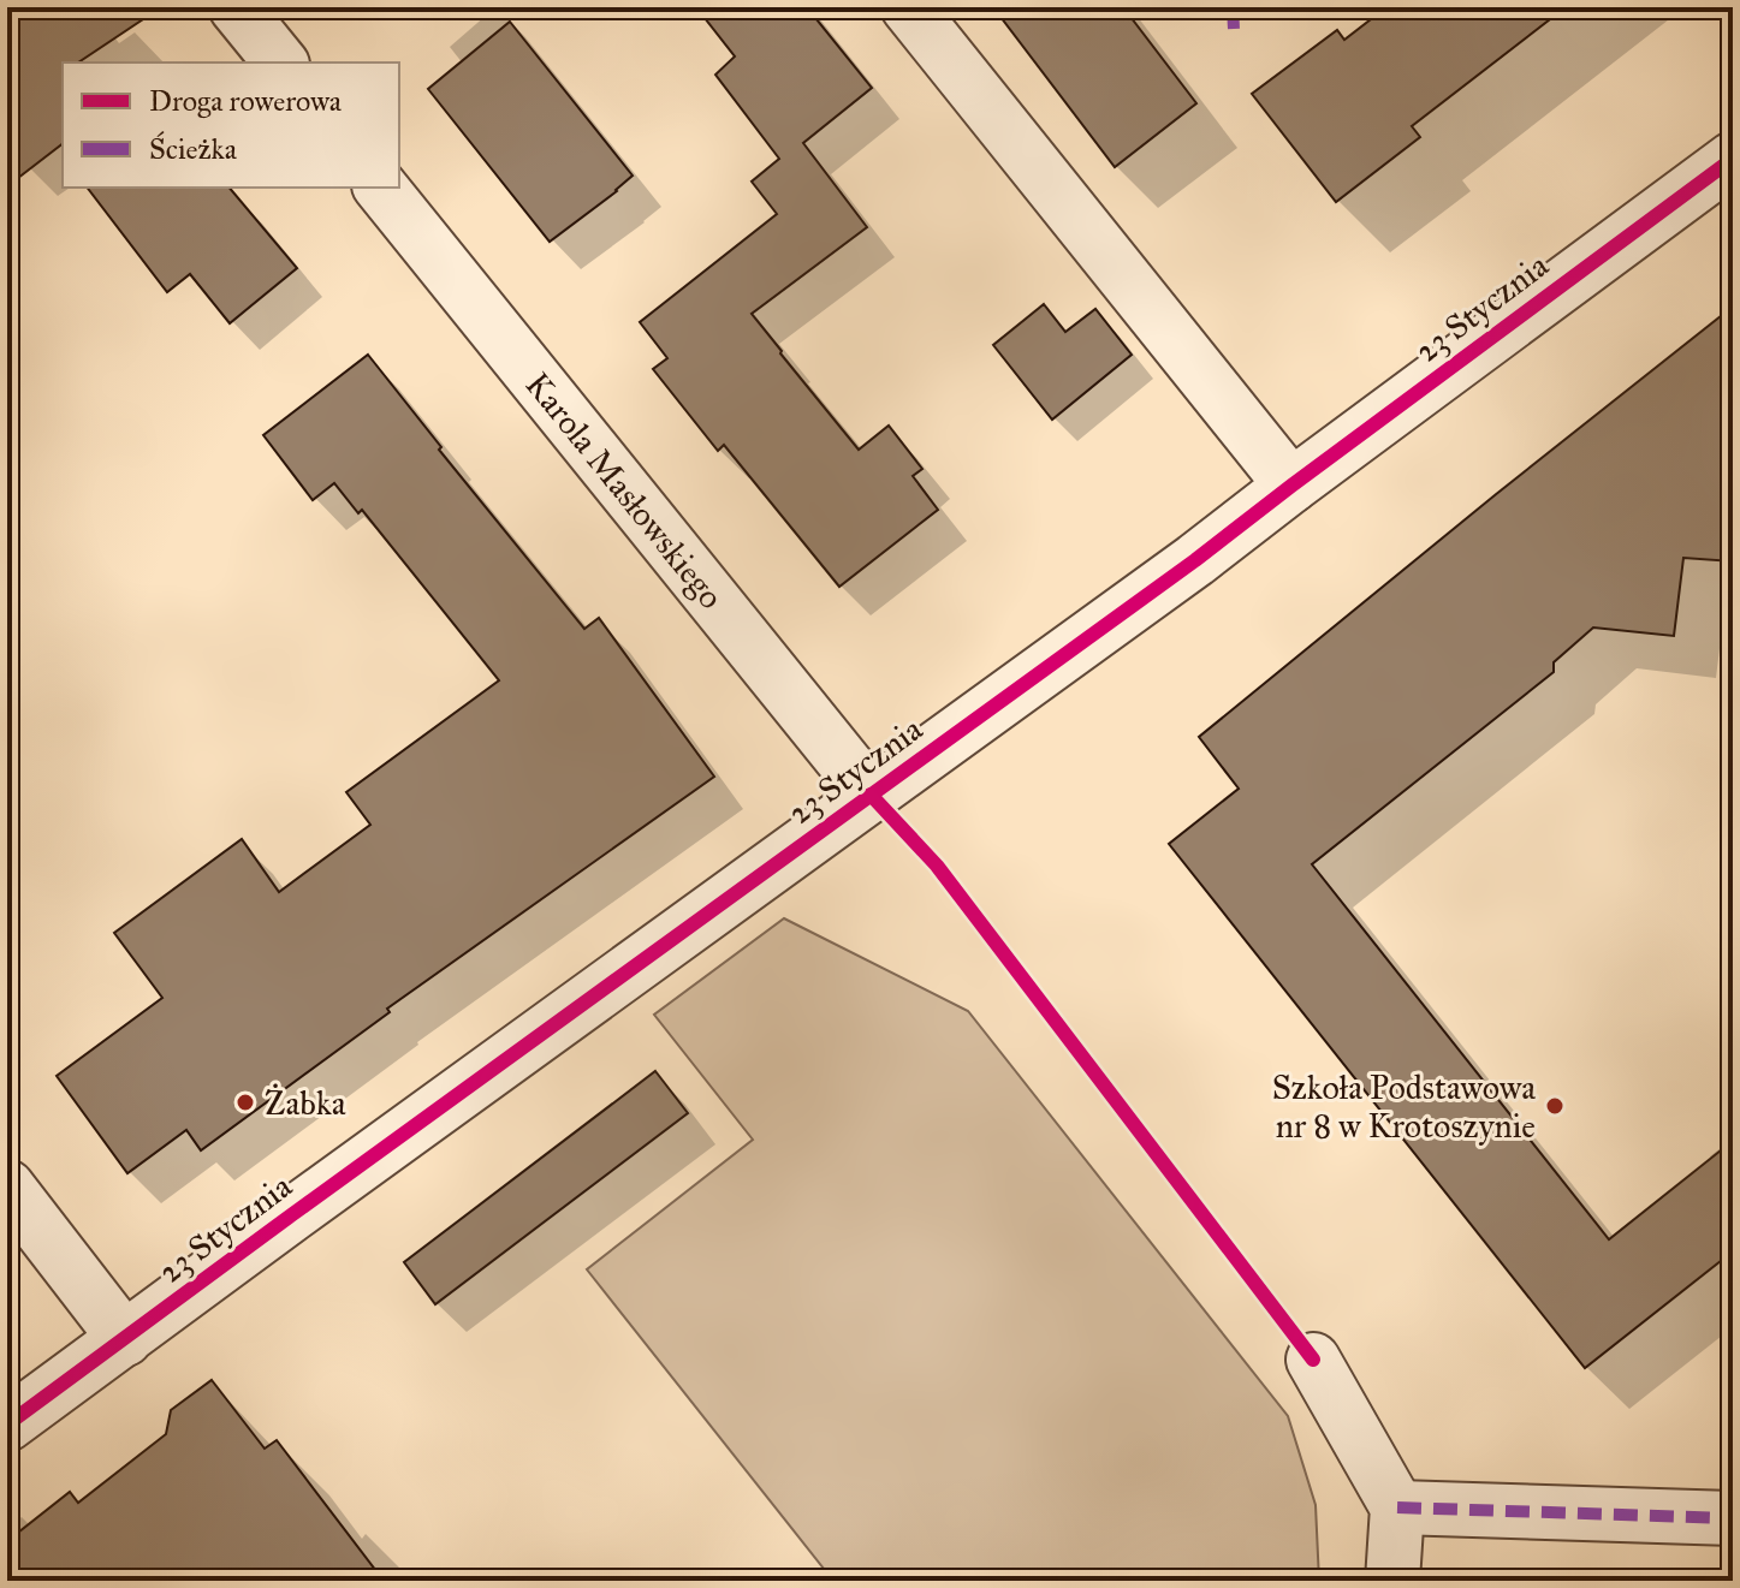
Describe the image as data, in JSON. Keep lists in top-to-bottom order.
{
  "streets": {
    "street": ["23 Stycznia", "Karola Masłowskiego"]
  },
  "crossings": [
    ["23 Stycznia", "Karola Masłowskiego"]
  ],
  "places": ["Żabka", "Szkoła Podstawowa nr 8 w Krotoszynie"],
  "legend": ["Droga rowerowa", "Ścieżka"]
}
